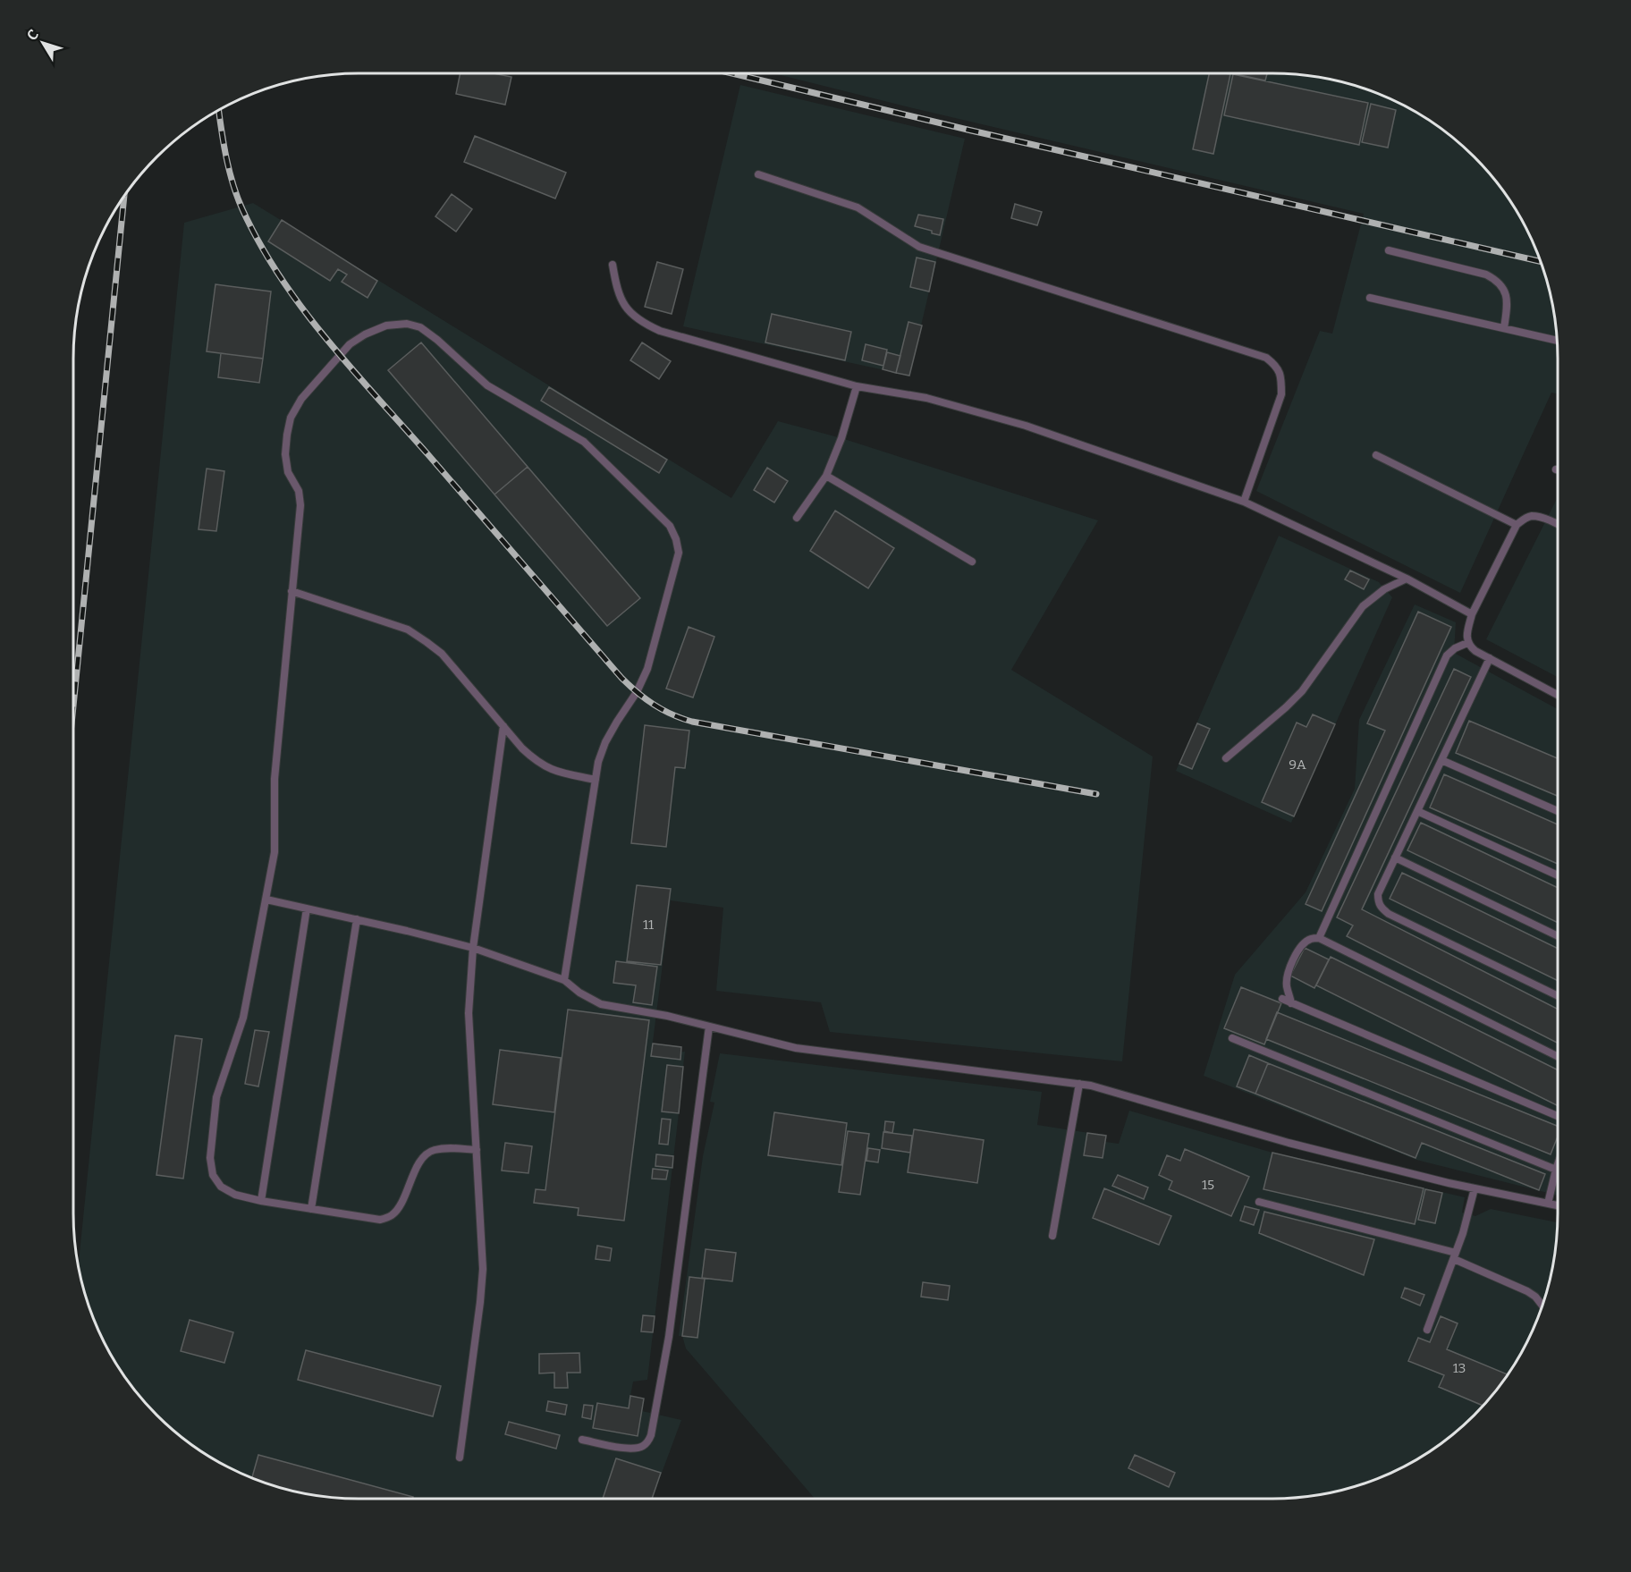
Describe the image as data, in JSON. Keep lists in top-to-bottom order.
{
  "house_numbers": [
    "9А",
    "11",
    "15",
    "13"
  ],
  "north": "top left"
}
